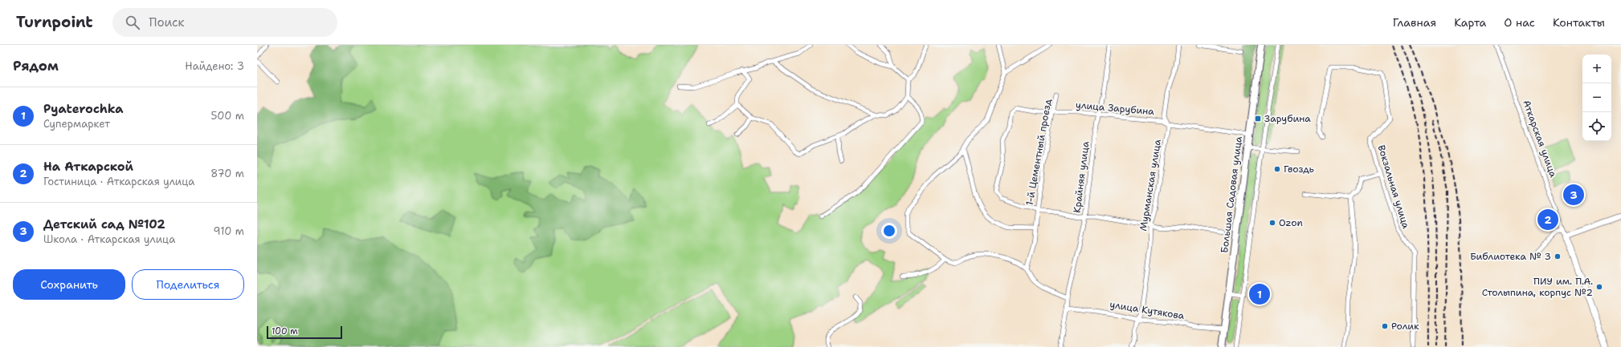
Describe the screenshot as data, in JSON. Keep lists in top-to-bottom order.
{
  "streets": {
    "main road": ["Большая Садовая улица"],
    "street": [
      "улица Зарубина",
      "Аткарская улица",
      "1-й Цементный проезд",
      "Крайняя улица",
      "Мурманская улица",
      "Вокзальная улица",
      "улица Кутякова"
    ]
  },
  "crossings": [
    ["улица Зарубина", "1-й Цементный проезд"],
    ["улица Зарубина", "Крайняя улица"],
    ["улица Зарубина", "Мурманская улица"],
    ["улица Зарубина", "Большая Садовая улица"],
    ["Крайняя улица", "улица Кутякова"],
    ["Мурманская улица", "улица Кутякова"],
    ["Большая Садовая улица", "улица Кутякова"]
  ],
  "places": {
    "transit": ["Зарубина"],
    "other": [
      "Гвоздь",
      "Ozon",
      "Библиотека № 3",
      "ПИУ им. П.А. Столыпина, корпус №2",
      "Ролик"
    ]
  },
  "scale_bar": "100 m",
  "page": {
    "header": "Turnpoint",
    "search": "Поиск",
    "nav": [
      "Главная",
      "Карта",
      "О нас",
      "Контакты"
    ],
    "heading": ["Рядом", "Найдено: 3"],
    "map_buttons": ["+", "−"],
    "list": [
      {
        "mark": "1",
        "name": "Pyaterochka",
        "note": "Супермаркет",
        "value": "500 m"
      },
      {
        "mark": "2",
        "name": "На Аткарской",
        "note": "Гостиница · Аткарская улица",
        "value": "870 m"
      },
      {
        "mark": "3",
        "name": "Детский сад №102",
        "note": "Школа · Аткарская улица",
        "value": "910 m"
      }
    ],
    "pins": ["3", "2", "1"],
    "buttons": ["Сохранить", "Поделиться"],
    "scale": "100 m"
  }
}
